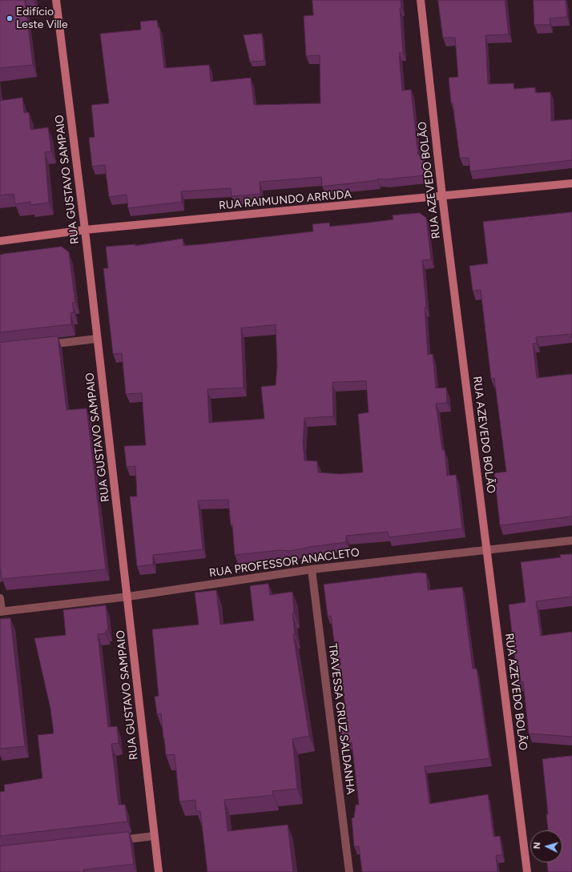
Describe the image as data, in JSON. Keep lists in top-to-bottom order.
{
  "streets": {
    "street": [
      "RUA GUSTAVO SAMPAIO",
      "RUA AZEVEDO BOLÃO",
      "RUA RAIMUNDO ARRUDA",
      "RUA PROFESSOR ANACLETO",
      "TRAVESSA CRUZ SALDANHA"
    ]
  },
  "crossings": [
    ["RUA GUSTAVO SAMPAIO", "RUA RAIMUNDO ARRUDA"],
    ["RUA GUSTAVO SAMPAIO", "RUA PROFESSOR ANACLETO"],
    ["RUA AZEVEDO BOLÃO", "RUA RAIMUNDO ARRUDA"],
    ["RUA AZEVEDO BOLÃO", "RUA PROFESSOR ANACLETO"],
    ["RUA PROFESSOR ANACLETO", "TRAVESSA CRUZ SALDANHA"]
  ],
  "places": ["Edifício Leste Ville"],
  "north": "left"
}
